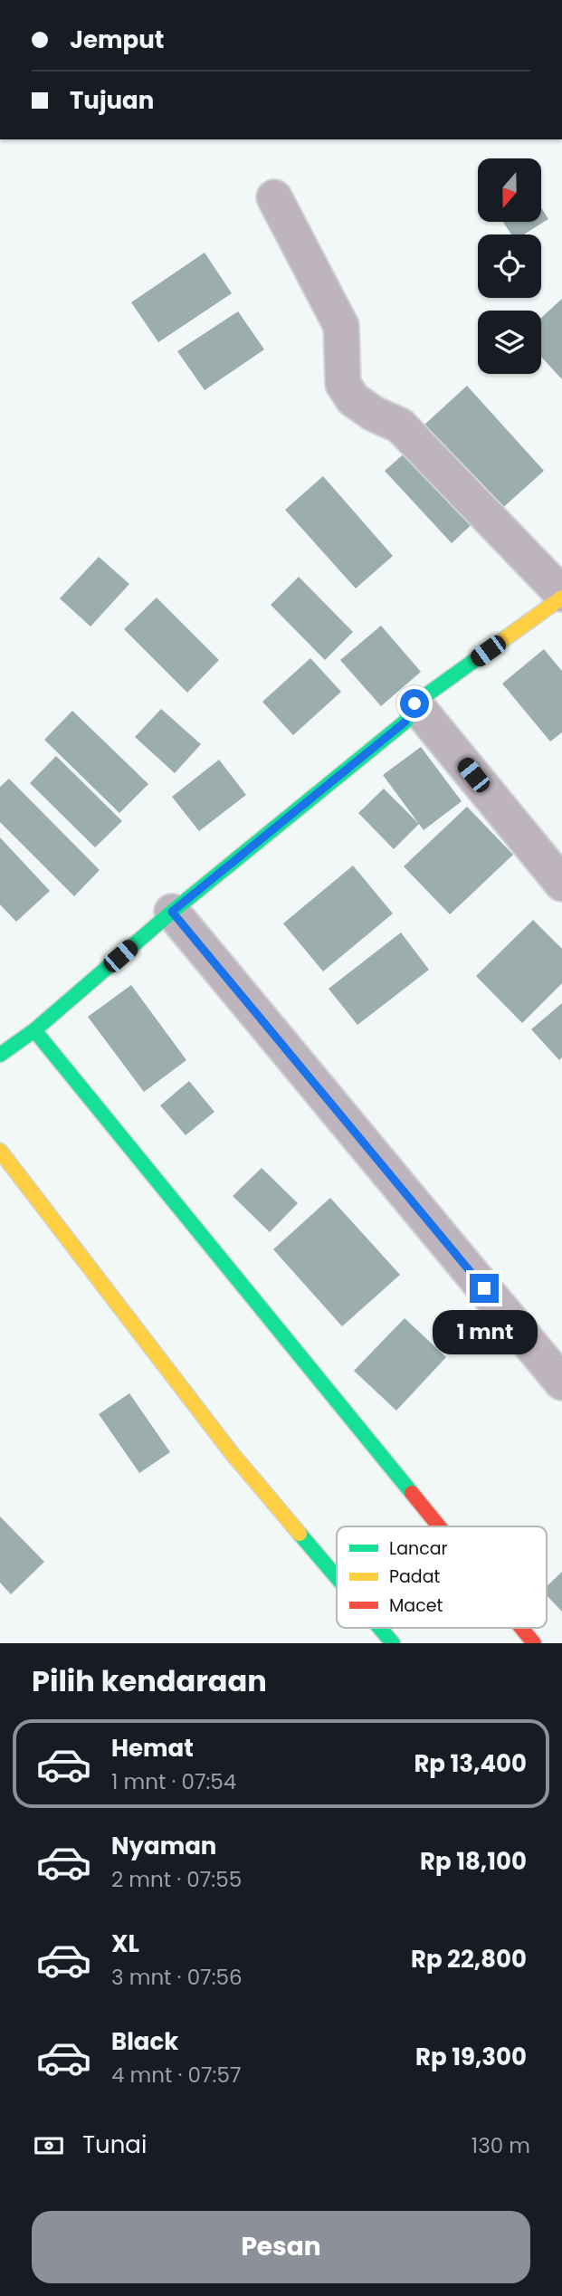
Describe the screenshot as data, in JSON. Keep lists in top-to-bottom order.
{
  "legend": ["Lancar", "Padat", "Macet"],
  "north": "bottom",
  "page": {
    "banner": ["Jemput", "Tujuan"],
    "bubble": "1 mnt",
    "heading": "Pilih kendaraan",
    "list": [
      {
        "name": "Hemat",
        "note": "1 mnt · 07:54",
        "value": "Rp 13,400"
      },
      {
        "name": "Nyaman",
        "note": "2 mnt · 07:55",
        "value": "Rp 18,100"
      },
      {
        "name": "XL",
        "note": "3 mnt · 07:56",
        "value": "Rp 22,800"
      },
      {
        "name": "Black",
        "note": "4 mnt · 07:57",
        "value": "Rp 19,300"
      }
    ],
    "pay": ["Tunai", "130 m"],
    "buttons": "Pesan"
  }
}
